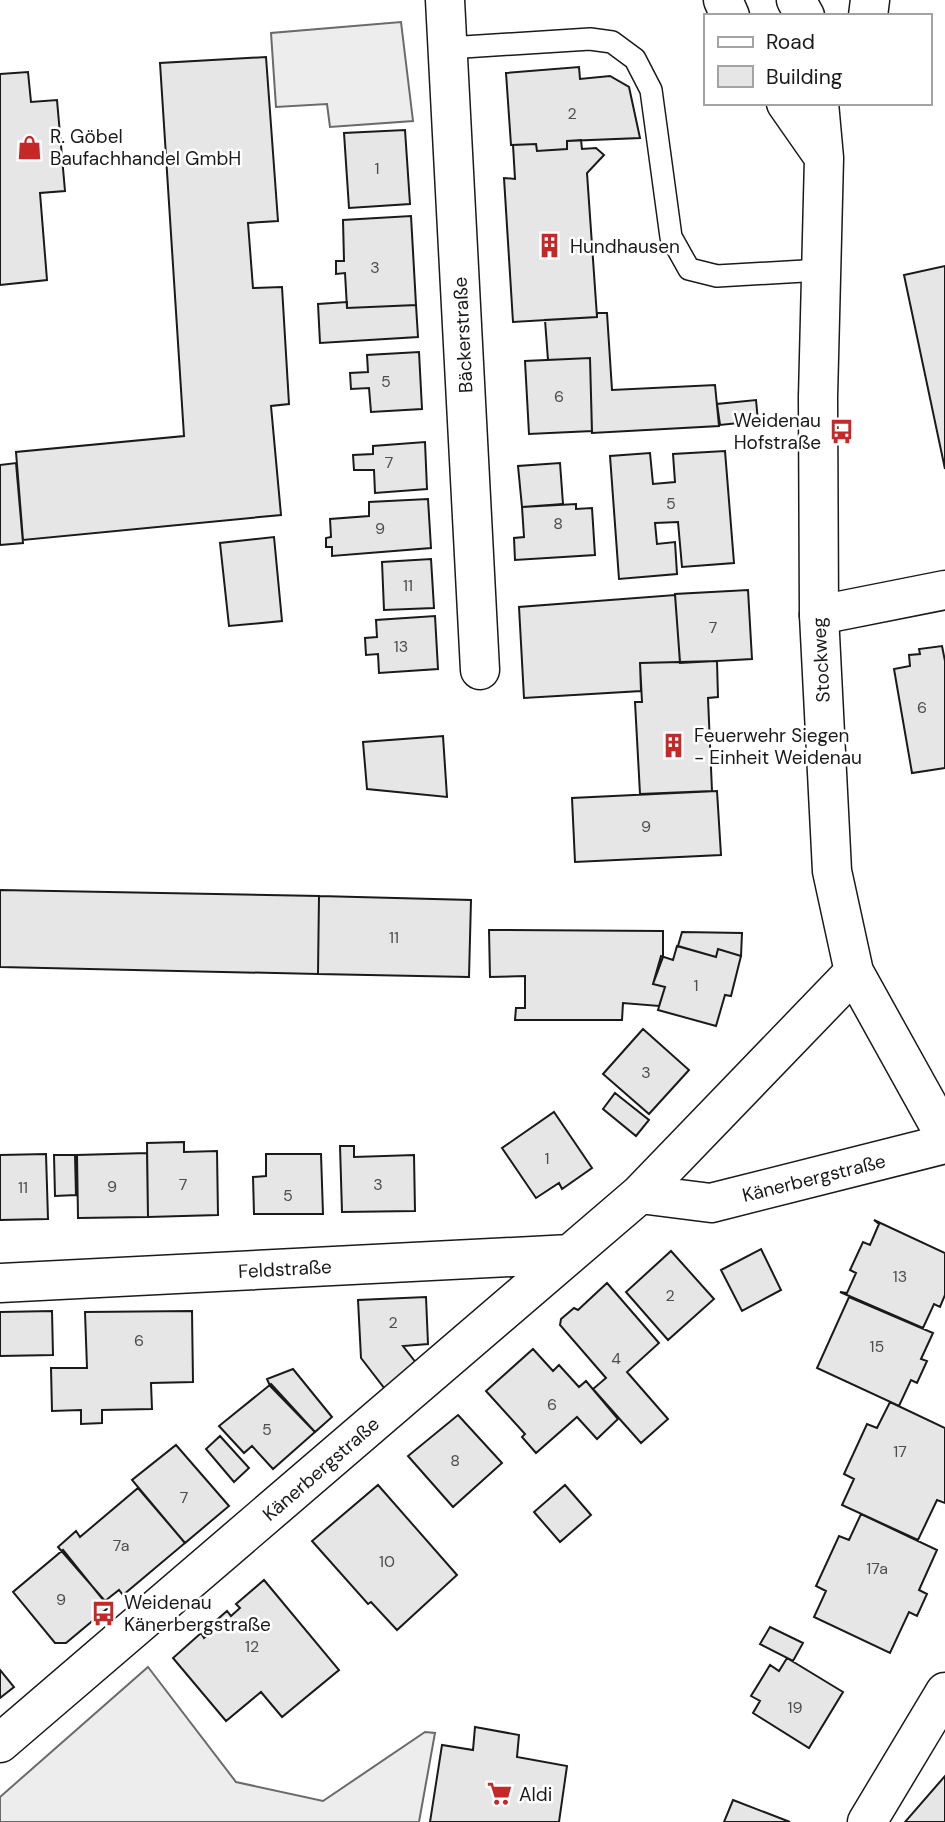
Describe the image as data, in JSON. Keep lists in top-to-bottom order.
{
  "streets": {
    "street": [
      "Bäckerstraße",
      "Stockweg",
      "Känerbergstraße",
      "Feldstraße"
    ]
  },
  "crossings": [
    ["Stockweg", "Känerbergstraße"],
    ["Känerbergstraße", "Feldstraße"]
  ],
  "places": {
    "shop": ["R. Göbel Baufachhandel GmbH"],
    "building": ["Hundhausen", "Feuerwehr Siegen - Einheit Weidenau"],
    "bus stop": ["Weidenau Hofstraße", "Weidenau Känerbergstraße"],
    "supermarket": ["Aldi"]
  },
  "house_numbers": [
    "2",
    "1",
    "3",
    "5",
    "6",
    "7",
    "5",
    "8",
    "9",
    "11",
    "7",
    "13",
    "6",
    "9",
    "11",
    "1",
    "3",
    "1",
    "7",
    "3",
    "9",
    "11",
    "5",
    "13",
    "2",
    "2",
    "6",
    "15",
    "4",
    "6",
    "5",
    "17",
    "8",
    "7",
    "7a",
    "10",
    "17a",
    "9",
    "12",
    "19"
  ],
  "legend": ["Road", "Building"]
}
